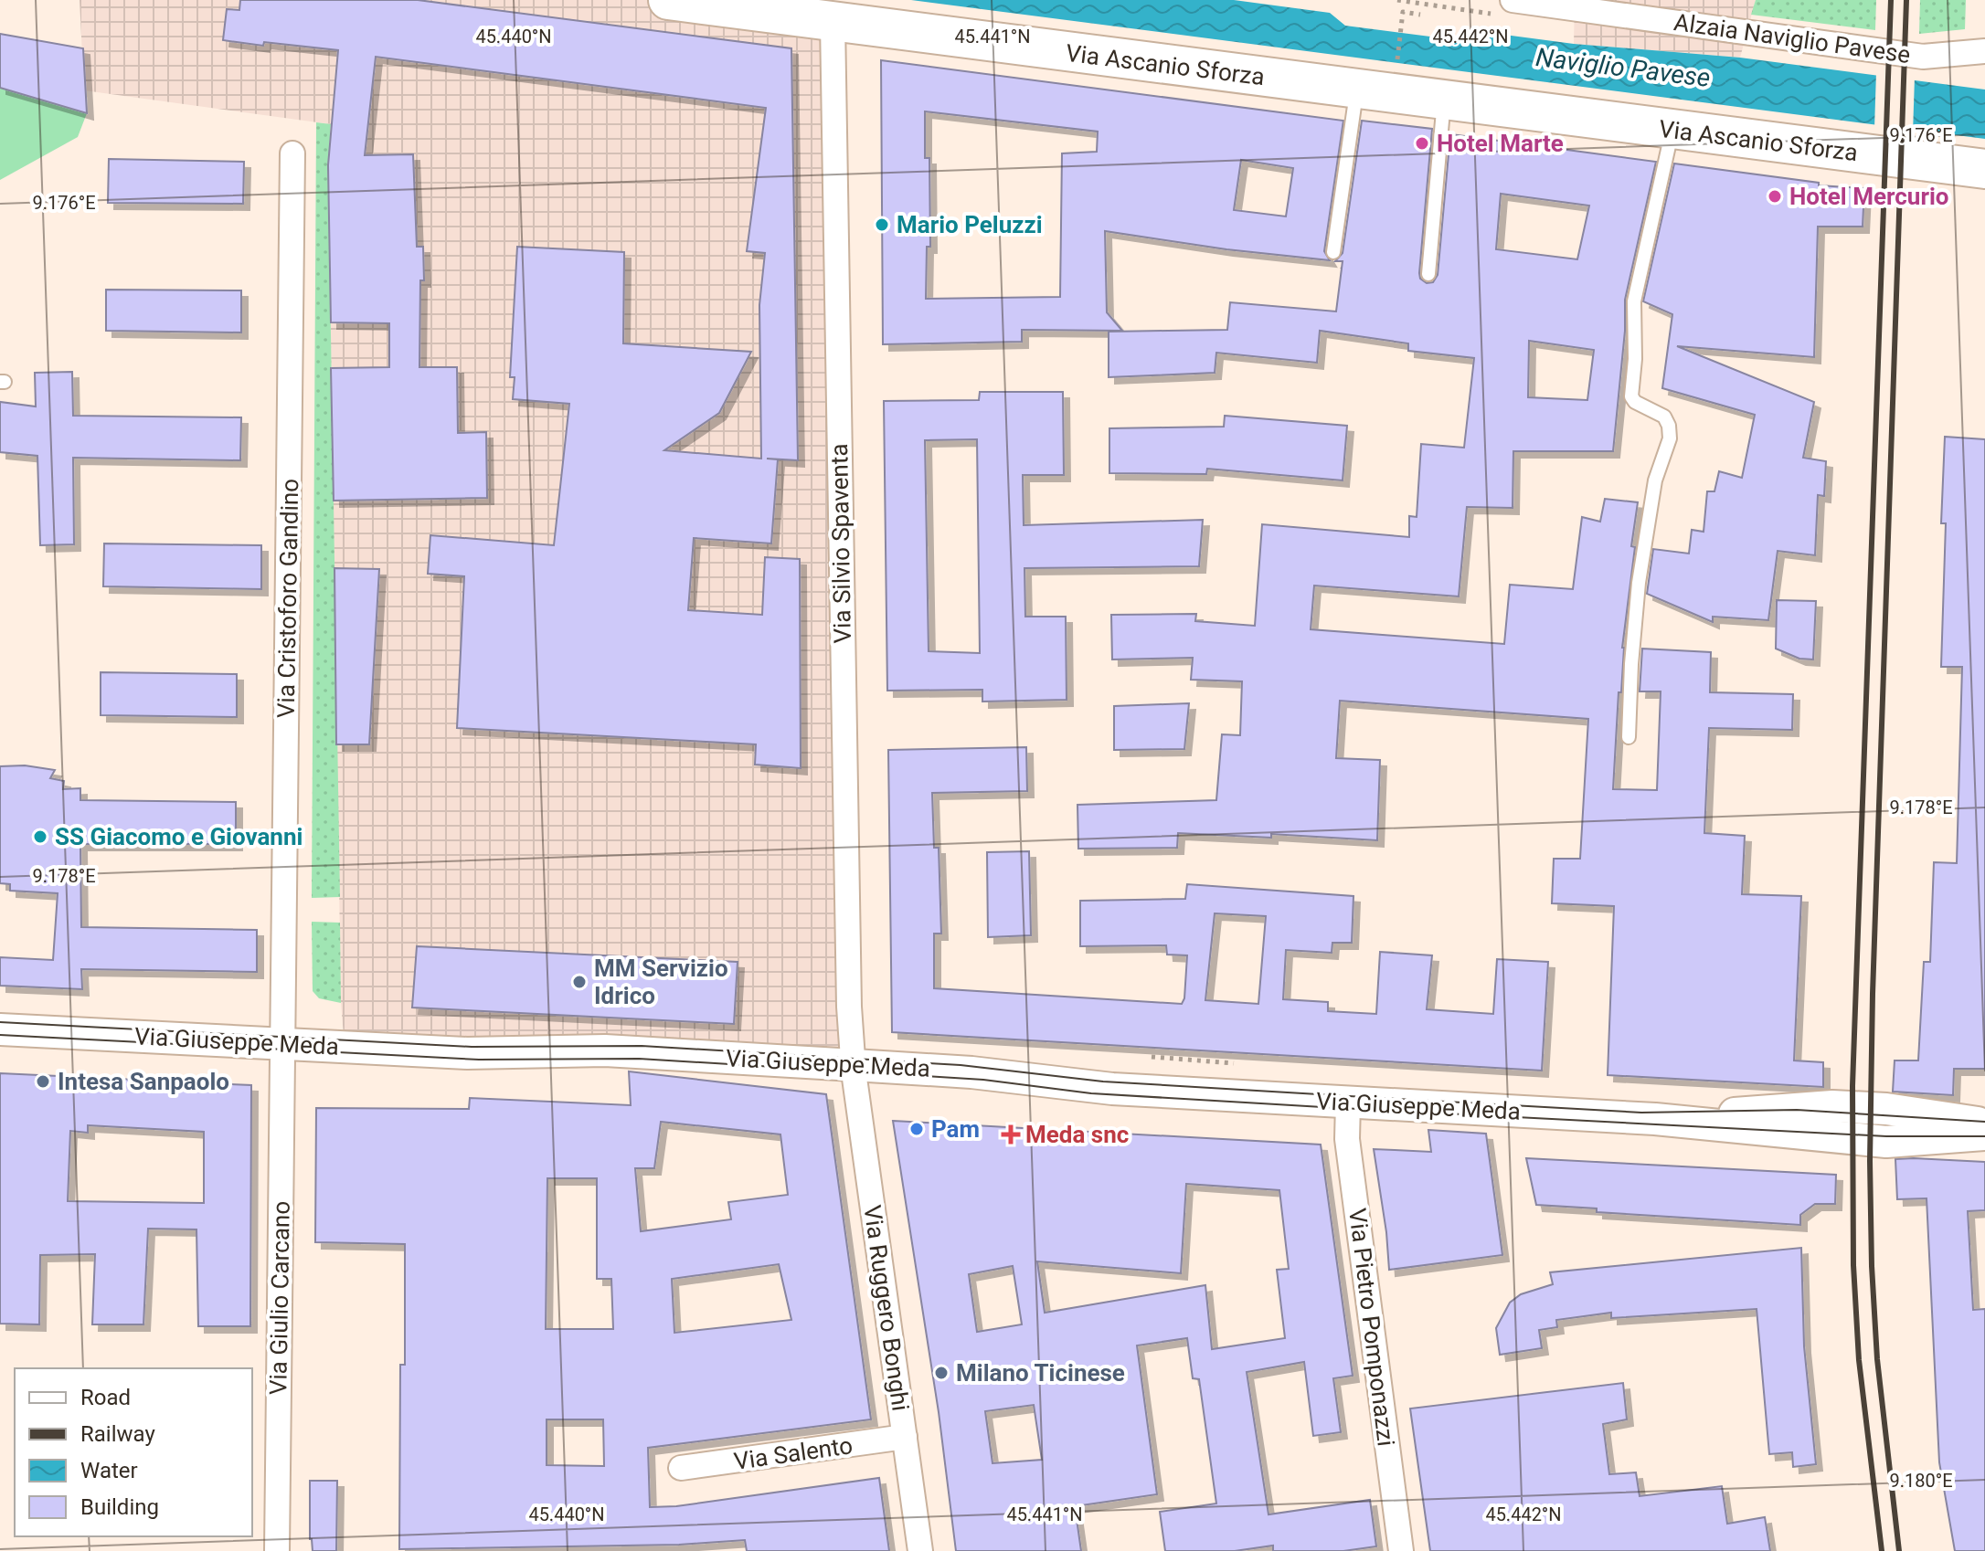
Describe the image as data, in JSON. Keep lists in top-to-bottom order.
{
  "streets": {
    "main road": ["Via Ascanio Sforza"],
    "street": [
      "Alzaia Naviglio Pavese",
      "Via Silvio Spaventa",
      "Via Cristoforo Gandino",
      "Via Giuseppe Meda",
      "Via Giulio Carcano",
      "Via Ruggero Bonghi",
      "Via Pietro Pomponazzi",
      "Via Salento"
    ]
  },
  "crossings": [
    ["Via Ascanio Sforza", "Via Silvio Spaventa"],
    ["Via Silvio Spaventa", "Via Giuseppe Meda"],
    ["Via Silvio Spaventa", "Via Ruggero Bonghi"],
    ["Via Cristoforo Gandino", "Via Giuseppe Meda"],
    ["Via Cristoforo Gandino", "Via Giulio Carcano"],
    ["Via Giuseppe Meda", "Via Giulio Carcano"],
    ["Via Giuseppe Meda", "Via Ruggero Bonghi"],
    ["Via Giuseppe Meda", "Via Pietro Pomponazzi"],
    ["Via Ruggero Bonghi", "Via Salento"]
  ],
  "water": ["Naviglio Pavese"],
  "places": {
    "other": [
      "Hotel Marte",
      "Hotel Mercurio",
      "Mario Peluzzi",
      "SS Giacomo e Giovanni",
      "MM Servizio Idrico",
      "Intesa Sanpaolo",
      "Pam",
      "Milano Ticinese"
    ],
    "health": ["Meda snc"]
  },
  "legend": [
    "Road",
    "Railway",
    "Water",
    "Building"
  ],
  "coordinates": [
    "45.440°N",
    "45.441°N",
    "45.442°N",
    "9.176°E",
    "9.178°E",
    "9.180°E"
  ]
}
